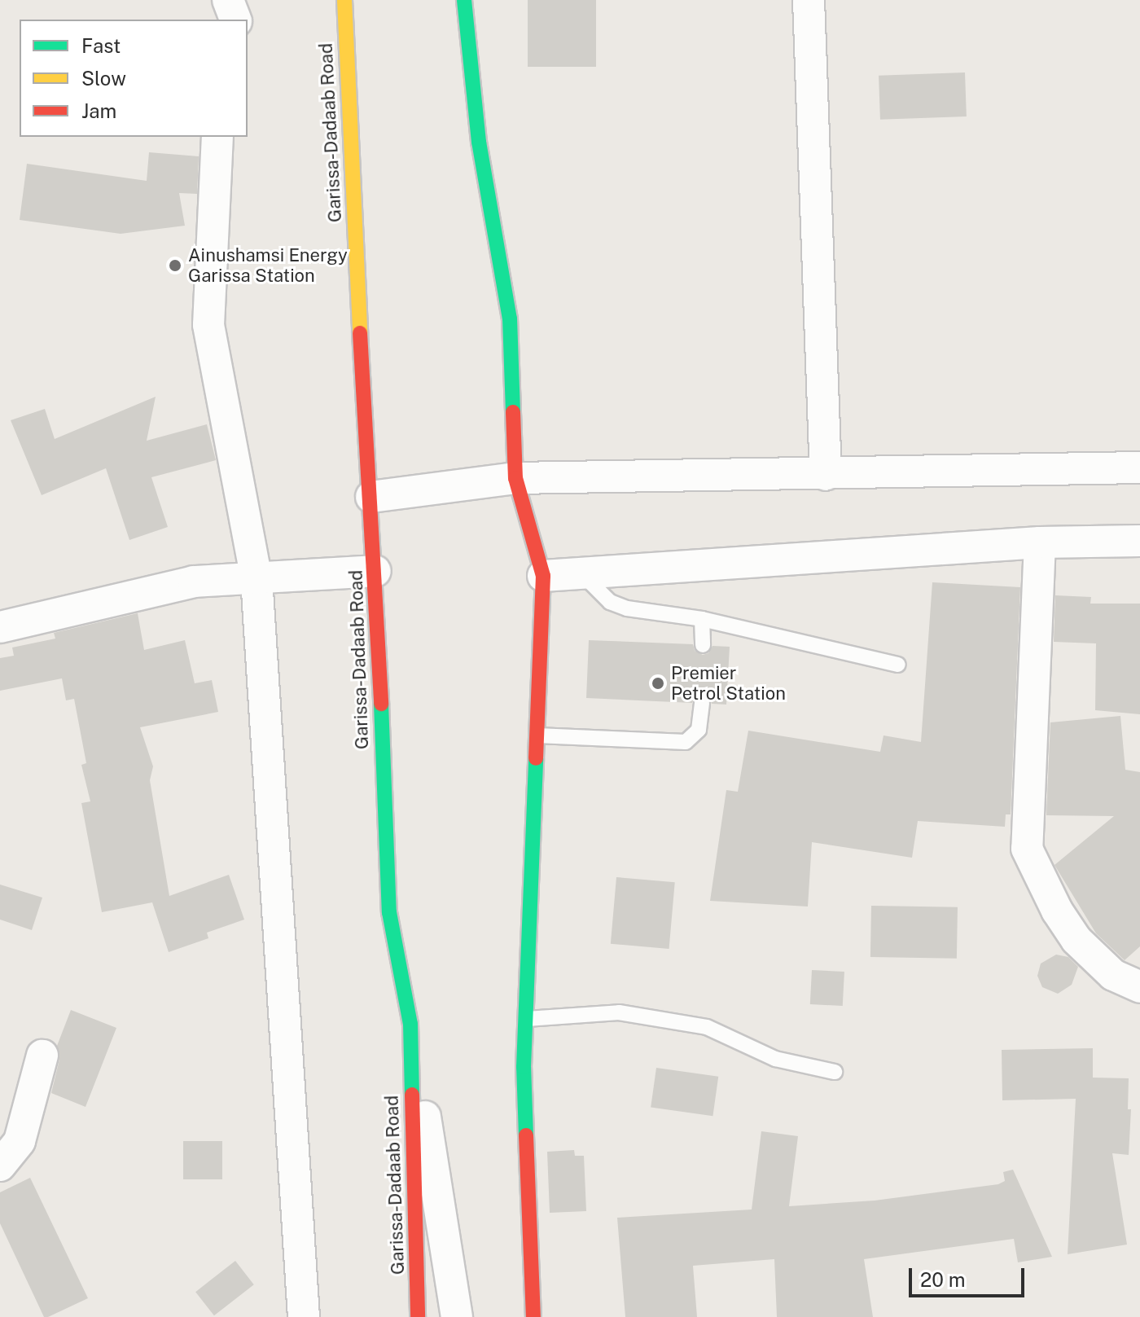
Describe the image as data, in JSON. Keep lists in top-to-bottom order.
{
  "streets": {
    "main road": ["Garissa-Dadaab Road"]
  },
  "places": ["Ainushamsi Energy Garissa Station", "Premier Petrol Station"],
  "legend": ["Fast", "Slow", "Jam"],
  "scale_bar": "20 m"
}
